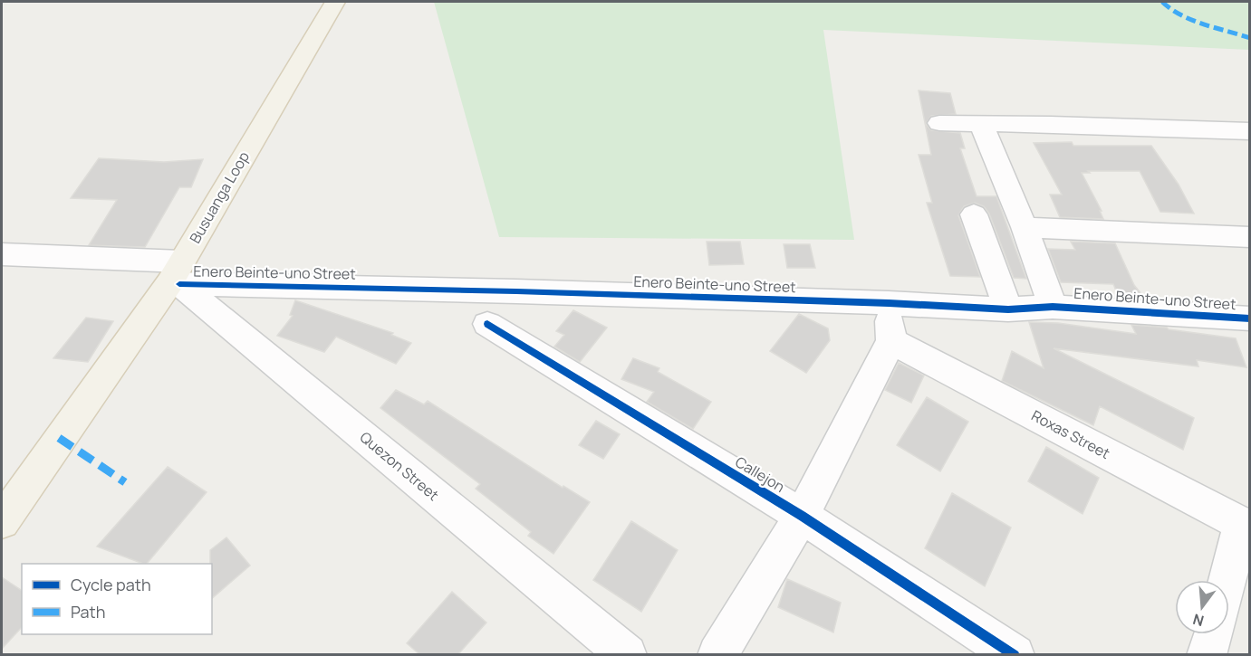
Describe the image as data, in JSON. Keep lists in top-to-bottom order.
{
  "streets": {
    "main road": ["Busuanga Loop"],
    "street": [
      "Enero Beinte-uno Street",
      "Roxas Street",
      "Quezon Street",
      "Callejon"
    ]
  },
  "crossings": [
    ["Busuanga Loop", "Enero Beinte-uno Street"],
    ["Busuanga Loop", "Quezon Street"],
    ["Enero Beinte-uno Street", "Quezon Street"]
  ],
  "legend": ["Cycle path", "Path"],
  "north": "bottom"
}
